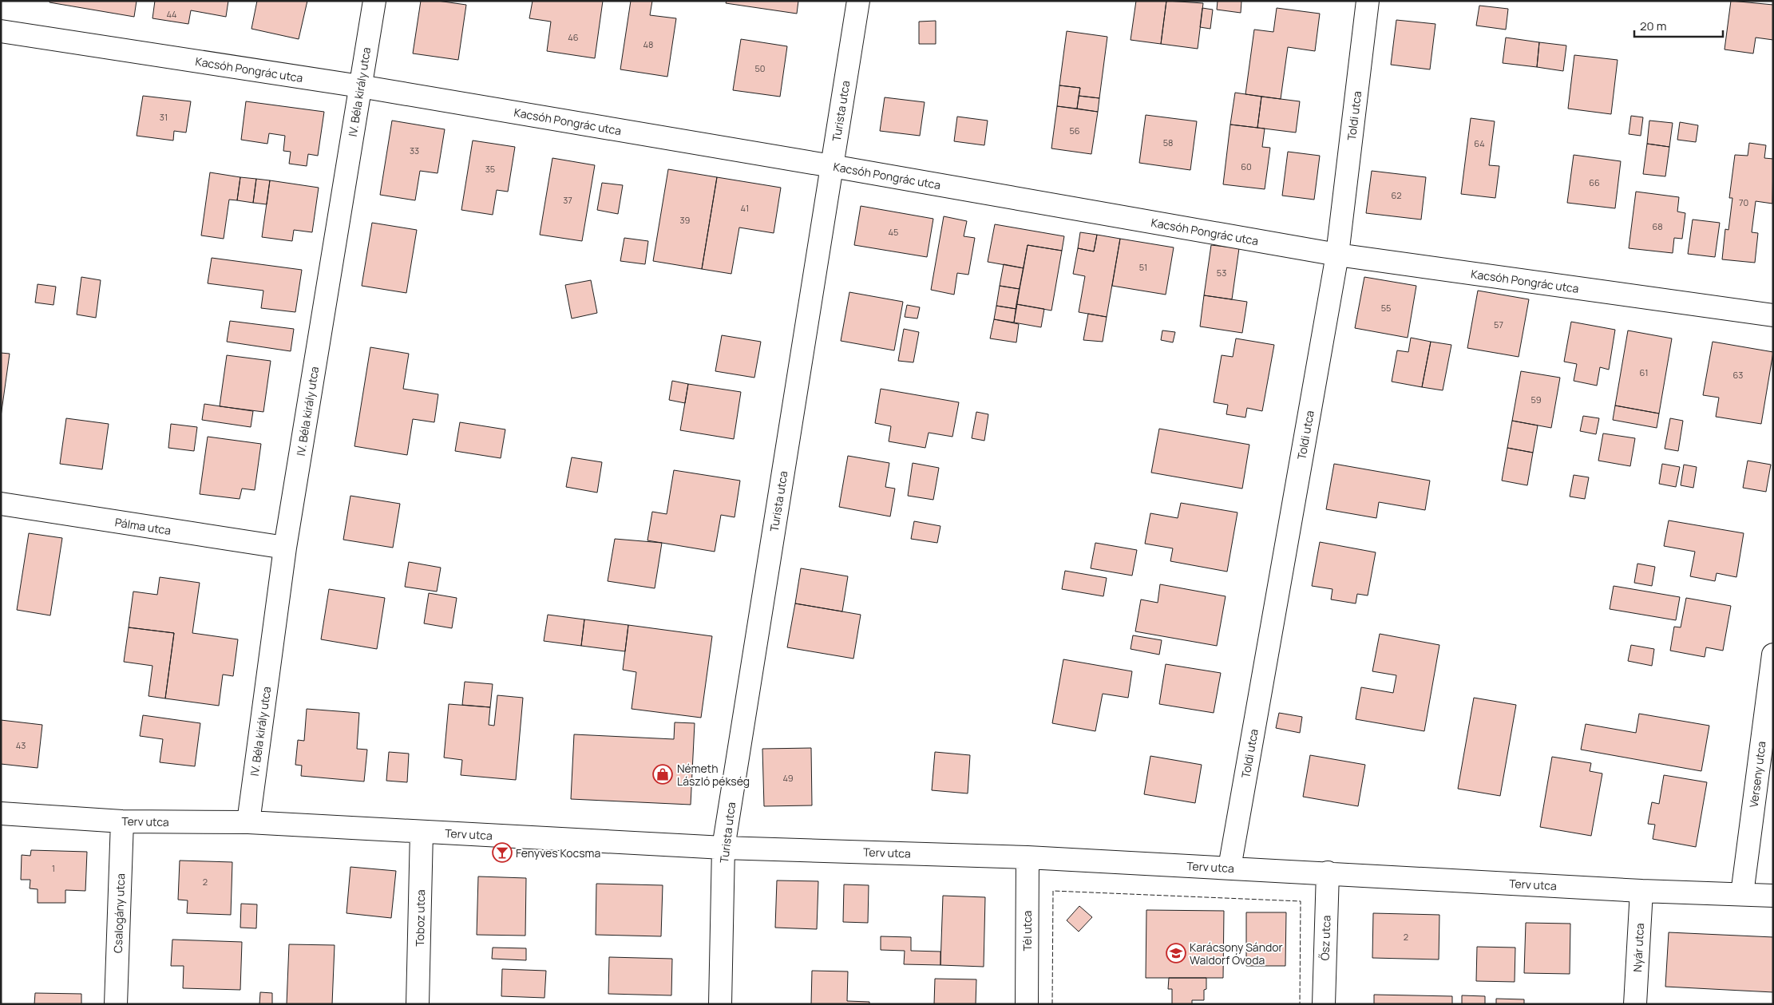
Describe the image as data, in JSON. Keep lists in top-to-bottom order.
{
  "streets": {
    "street": [
      "Kacsóh Pongrác utca",
      "IV. Béla király utca",
      "Turista utca",
      "Toldi utca",
      "Pálma utca",
      "Verseny utca",
      "Terv utca",
      "Csalogány utca",
      "Toboz utca",
      "Tél utca",
      "Ősz utca",
      "Nyár utca"
    ]
  },
  "crossings": [
    ["Kacsóh Pongrác utca", "IV. Béla király utca"],
    ["Kacsóh Pongrác utca", "Turista utca"],
    ["Kacsóh Pongrác utca", "Toldi utca"],
    ["IV. Béla király utca", "Pálma utca"],
    ["IV. Béla király utca", "Terv utca"],
    ["Turista utca", "Terv utca"],
    ["Toldi utca", "Terv utca"],
    ["Verseny utca", "Terv utca"],
    ["Terv utca", "Csalogány utca"],
    ["Terv utca", "Toboz utca"],
    ["Terv utca", "Tél utca"],
    ["Terv utca", "Ősz utca"],
    ["Terv utca", "Nyár utca"]
  ],
  "places": {
    "shop": ["Németh László pékség"],
    "bar": ["Fenyves Kocsma"],
    "school or university": ["Karácsony Sándor Waldorf Óvoda"]
  },
  "house_numbers": [
    "44",
    "46",
    "48",
    "50",
    "31",
    "56",
    "58",
    "64",
    "33",
    "60",
    "35",
    "66",
    "62",
    "37",
    "70",
    "41",
    "39",
    "68",
    "45",
    "51",
    "53",
    "55",
    "57",
    "61",
    "63",
    "59",
    "43",
    "49",
    "1",
    "2",
    "2"
  ],
  "scale_bar": "20 m"
}
